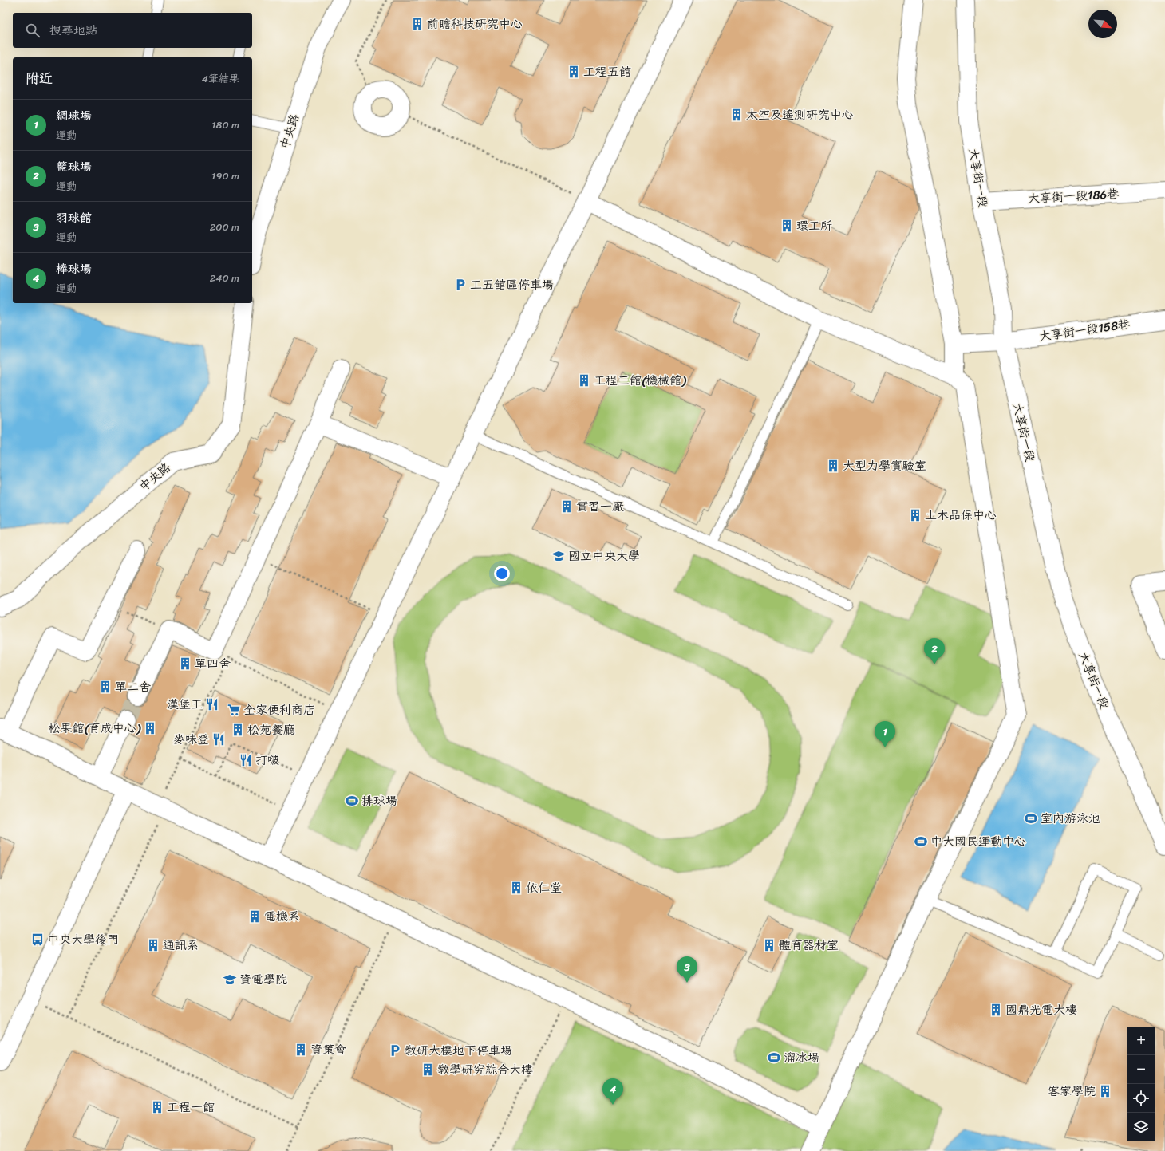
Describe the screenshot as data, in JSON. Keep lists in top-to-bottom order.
{
  "streets": {
    "street": [
      "中央路",
      "大享街一段",
      "大享街一段186巷",
      "大享街一段158巷"
    ]
  },
  "crossings": [
    ["大享街一段", "大享街一段186巷"],
    ["大享街一段", "大享街一段158巷"]
  ],
  "places": {
    "building": [
      "前瞻科技研究中心",
      "工程五館",
      "太空及遙測研究中心",
      "環工所",
      "工程三館(機械館)",
      "大型力學實驗室",
      "實習一廠",
      "土木品保中心",
      "單四舍",
      "單二舍",
      "松果館(育成中心)",
      "松苑餐廳",
      "依仁堂",
      "電機系",
      "通訊系",
      "體育器材室",
      "國鼎光電大樓",
      "資策會",
      "教學研究綜合大樓",
      "客家學院",
      "工程一館"
    ],
    "parking": ["工五館區停車場", "教研大樓地下停車場"],
    "school or university": ["國立中央大學", "資電學院"],
    "restaurant": ["漢堡王", "麥味登", "打啵"],
    "supermarket": ["全家便利商店"],
    "sports": [
      "排球場",
      "室內游泳池",
      "中大國民運動中心",
      "溜冰場"
    ],
    "bus stop": ["中央大學後門"]
  },
  "north": "bottom right",
  "page": {
    "search": "搜尋地點",
    "heading": ["附近", "4筆結果"],
    "list": [
      {
        "mark": "1",
        "name": "網球場",
        "note": "運動",
        "value": "180 m"
      },
      {
        "mark": "2",
        "name": "籃球場",
        "note": "運動",
        "value": "190 m"
      },
      {
        "mark": "3",
        "name": "羽球館",
        "note": "運動",
        "value": "200 m"
      },
      {
        "mark": "4",
        "name": "棒球場",
        "note": "運動",
        "value": "240 m"
      }
    ],
    "pins": [
      "2",
      "1",
      "3",
      "4"
    ],
    "map_buttons": ["+", "−"]
  }
}
